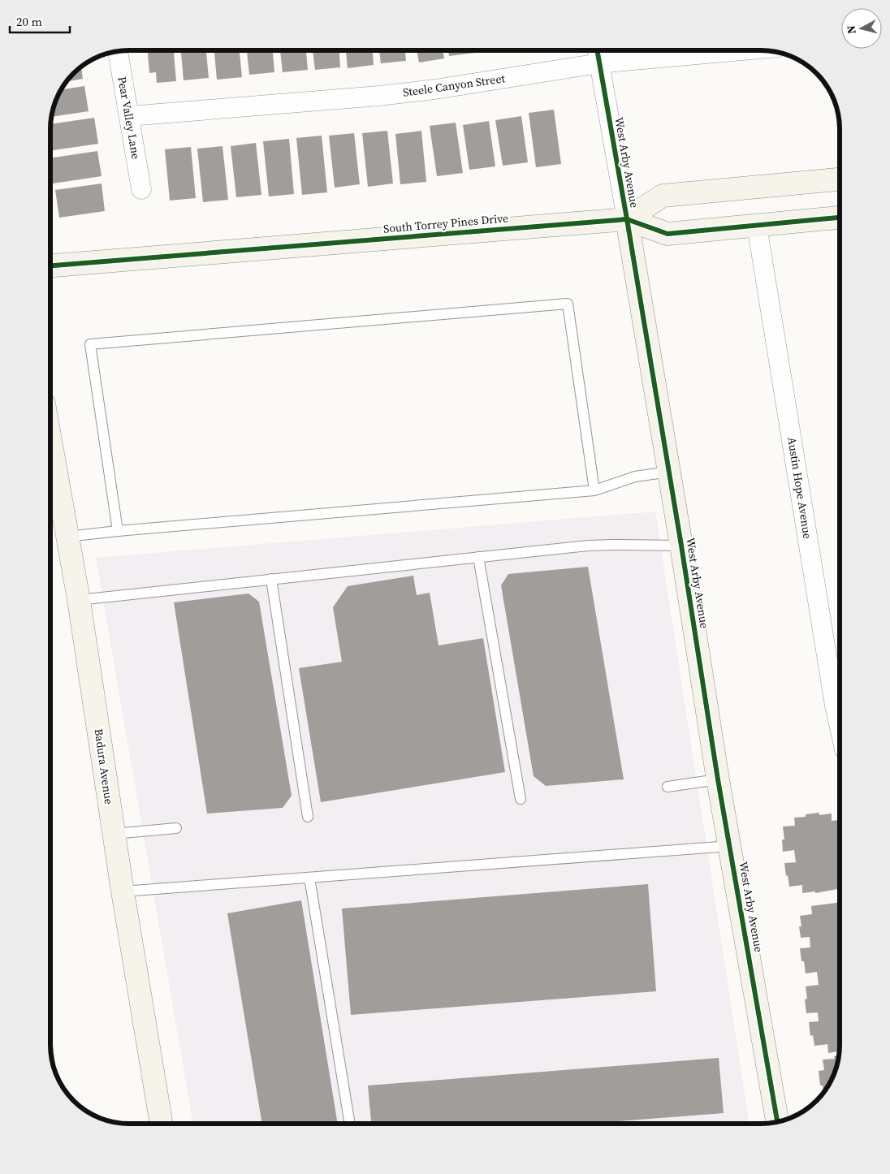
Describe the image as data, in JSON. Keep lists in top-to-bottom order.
{
  "streets": {
    "street": [
      "Steele Canyon Street",
      "Pear Valley Lane",
      "West Arby Avenue",
      "South Torrey Pines Drive",
      "Austin Hope Avenue",
      "Badura Avenue"
    ]
  },
  "crossings": [
    ["Steele Canyon Street", "Pear Valley Lane"],
    ["Steele Canyon Street", "West Arby Avenue"],
    ["West Arby Avenue", "South Torrey Pines Drive"],
    ["South Torrey Pines Drive", "Austin Hope Avenue"]
  ],
  "scale_bar": "20 m",
  "north": "left"
}
